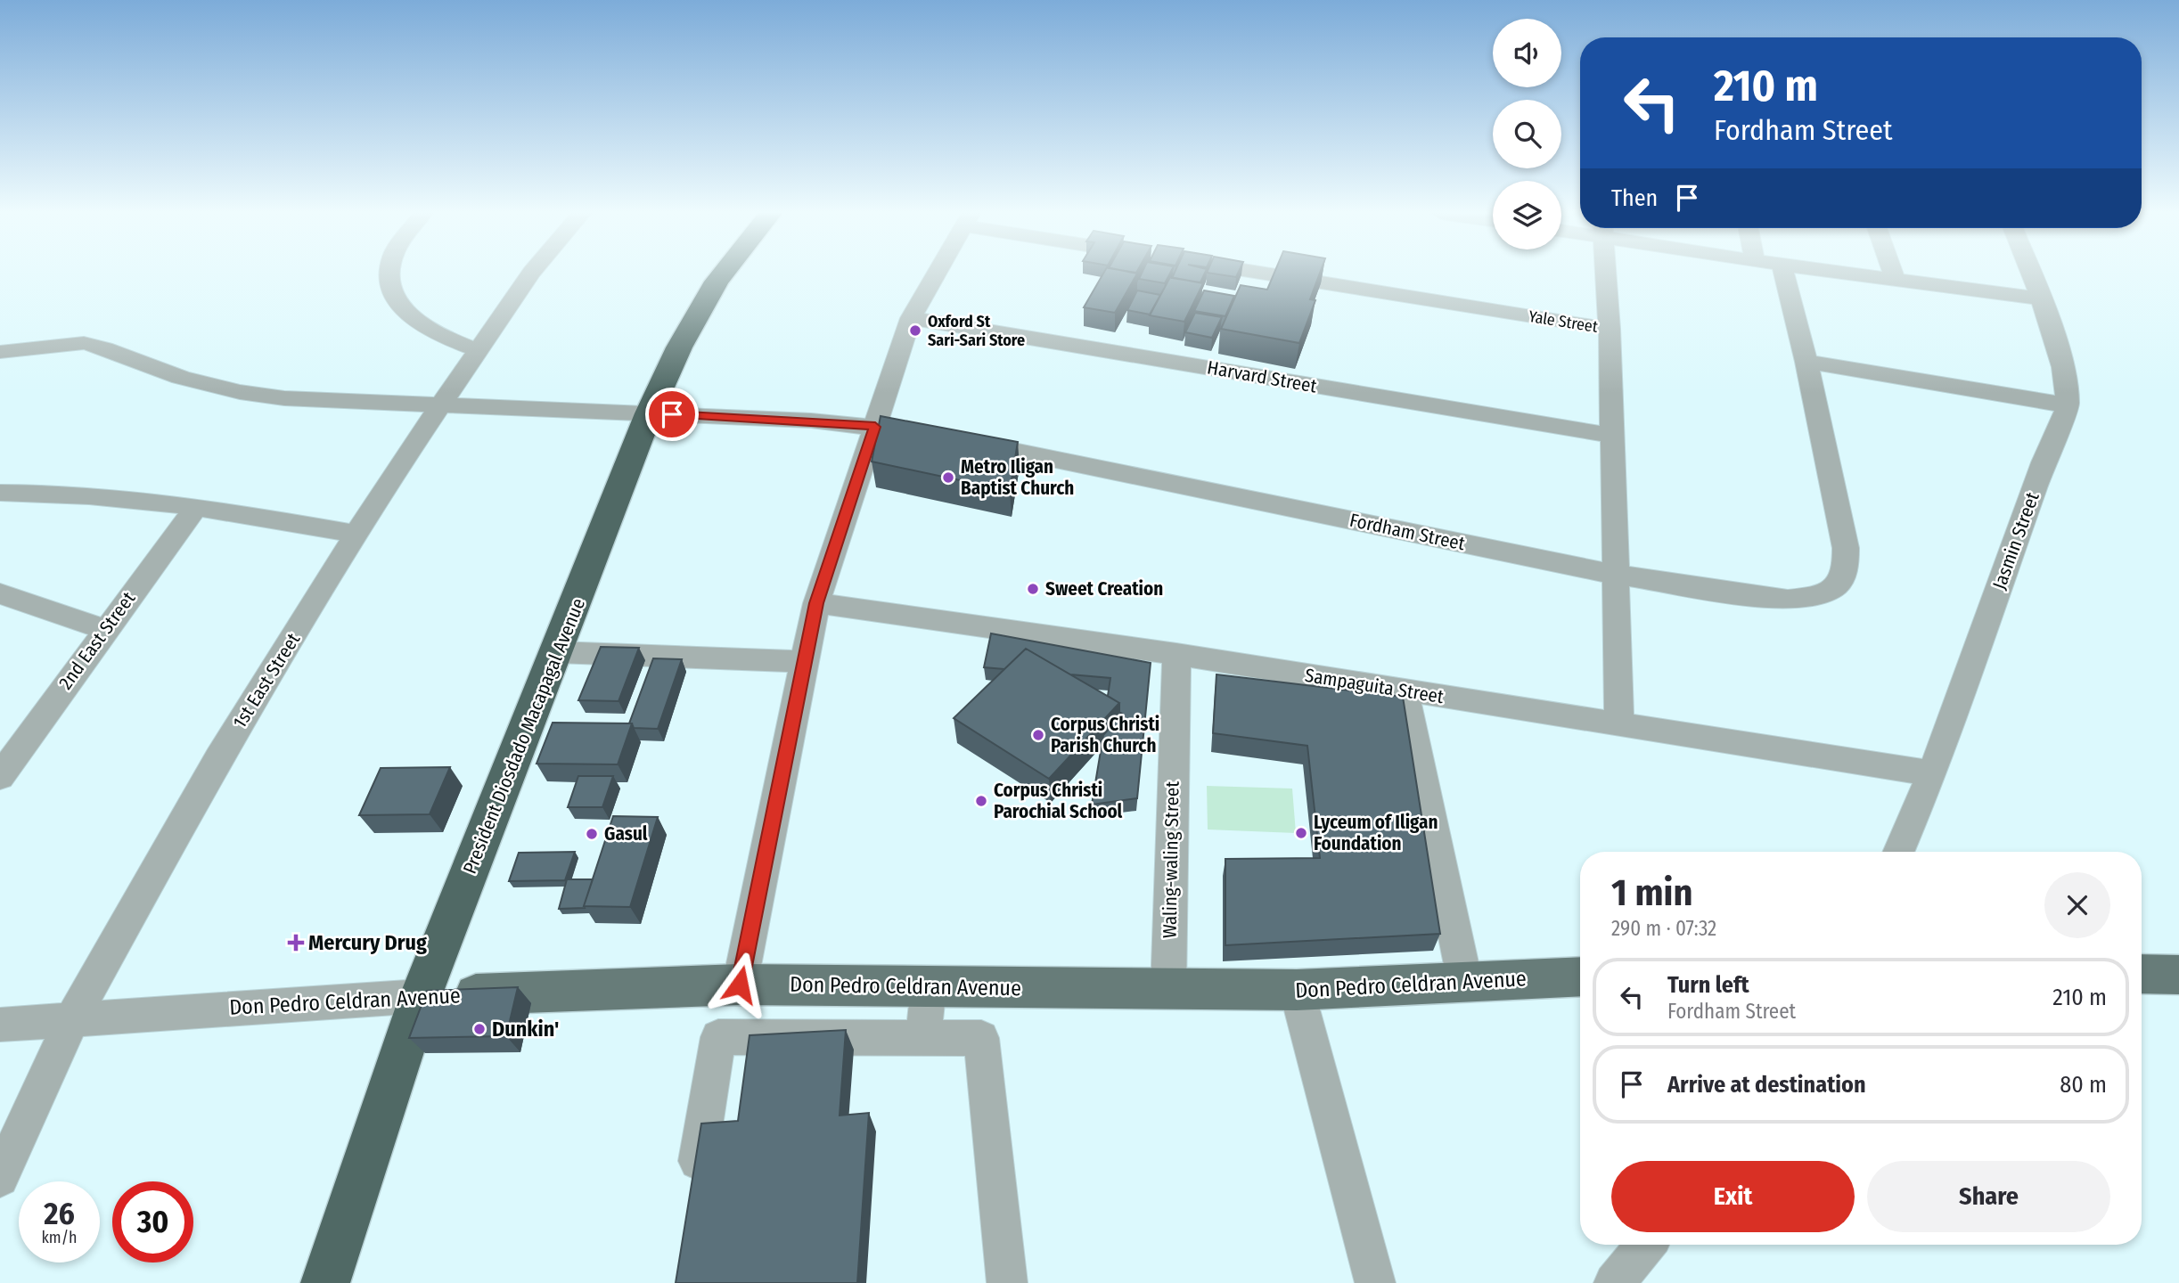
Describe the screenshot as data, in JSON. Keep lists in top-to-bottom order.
{
  "streets": {
    "highway": ["President Diosdado Macapagal Avenue"],
    "main road": ["Don Pedro Celdran Avenue"],
    "street": [
      "Yale Street",
      "Harvard Street",
      "Fordham Street",
      "Jasmin Street",
      "2nd East Street",
      "1st East Street",
      "Sampaguita Street",
      "Waling-waling Street"
    ]
  },
  "crossings": [
    ["Fordham Street", "1st East Street"],
    ["Fordham Street", "President Diosdado Macapagal Avenue"],
    ["Jasmin Street", "Sampaguita Street"],
    ["1st East Street", "Don Pedro Celdran Avenue"],
    ["Sampaguita Street", "Waling-waling Street"],
    ["President Diosdado Macapagal Avenue", "Don Pedro Celdran Avenue"],
    ["Waling-waling Street", "Don Pedro Celdran Avenue"]
  ],
  "places": {
    "other": [
      "Oxford St Sari-Sari Store",
      "Metro Iligan Baptist Church",
      "Sweet Creation",
      "Corpus Christi Parish Church",
      "Corpus Christi Parochial School",
      "Lyceum of Iligan Foundation",
      "Gasul",
      "Dunkin'"
    ],
    "health": ["Mercury Drug"]
  },
  "page": {
    "turn": ["210 m", "Fordham Street"],
    "then": "Then",
    "heading": ["1 min", "290 m · 07:32"],
    "list": [
      {
        "name": "Turn left",
        "note": "Fordham Street",
        "value": "210 m"
      },
      {
        "name": "Arrive at destination",
        "value": "80 m"
      }
    ],
    "buttons": ["Exit", "Share"],
    "speed": "26 km/h",
    "limit": "30"
  }
}
